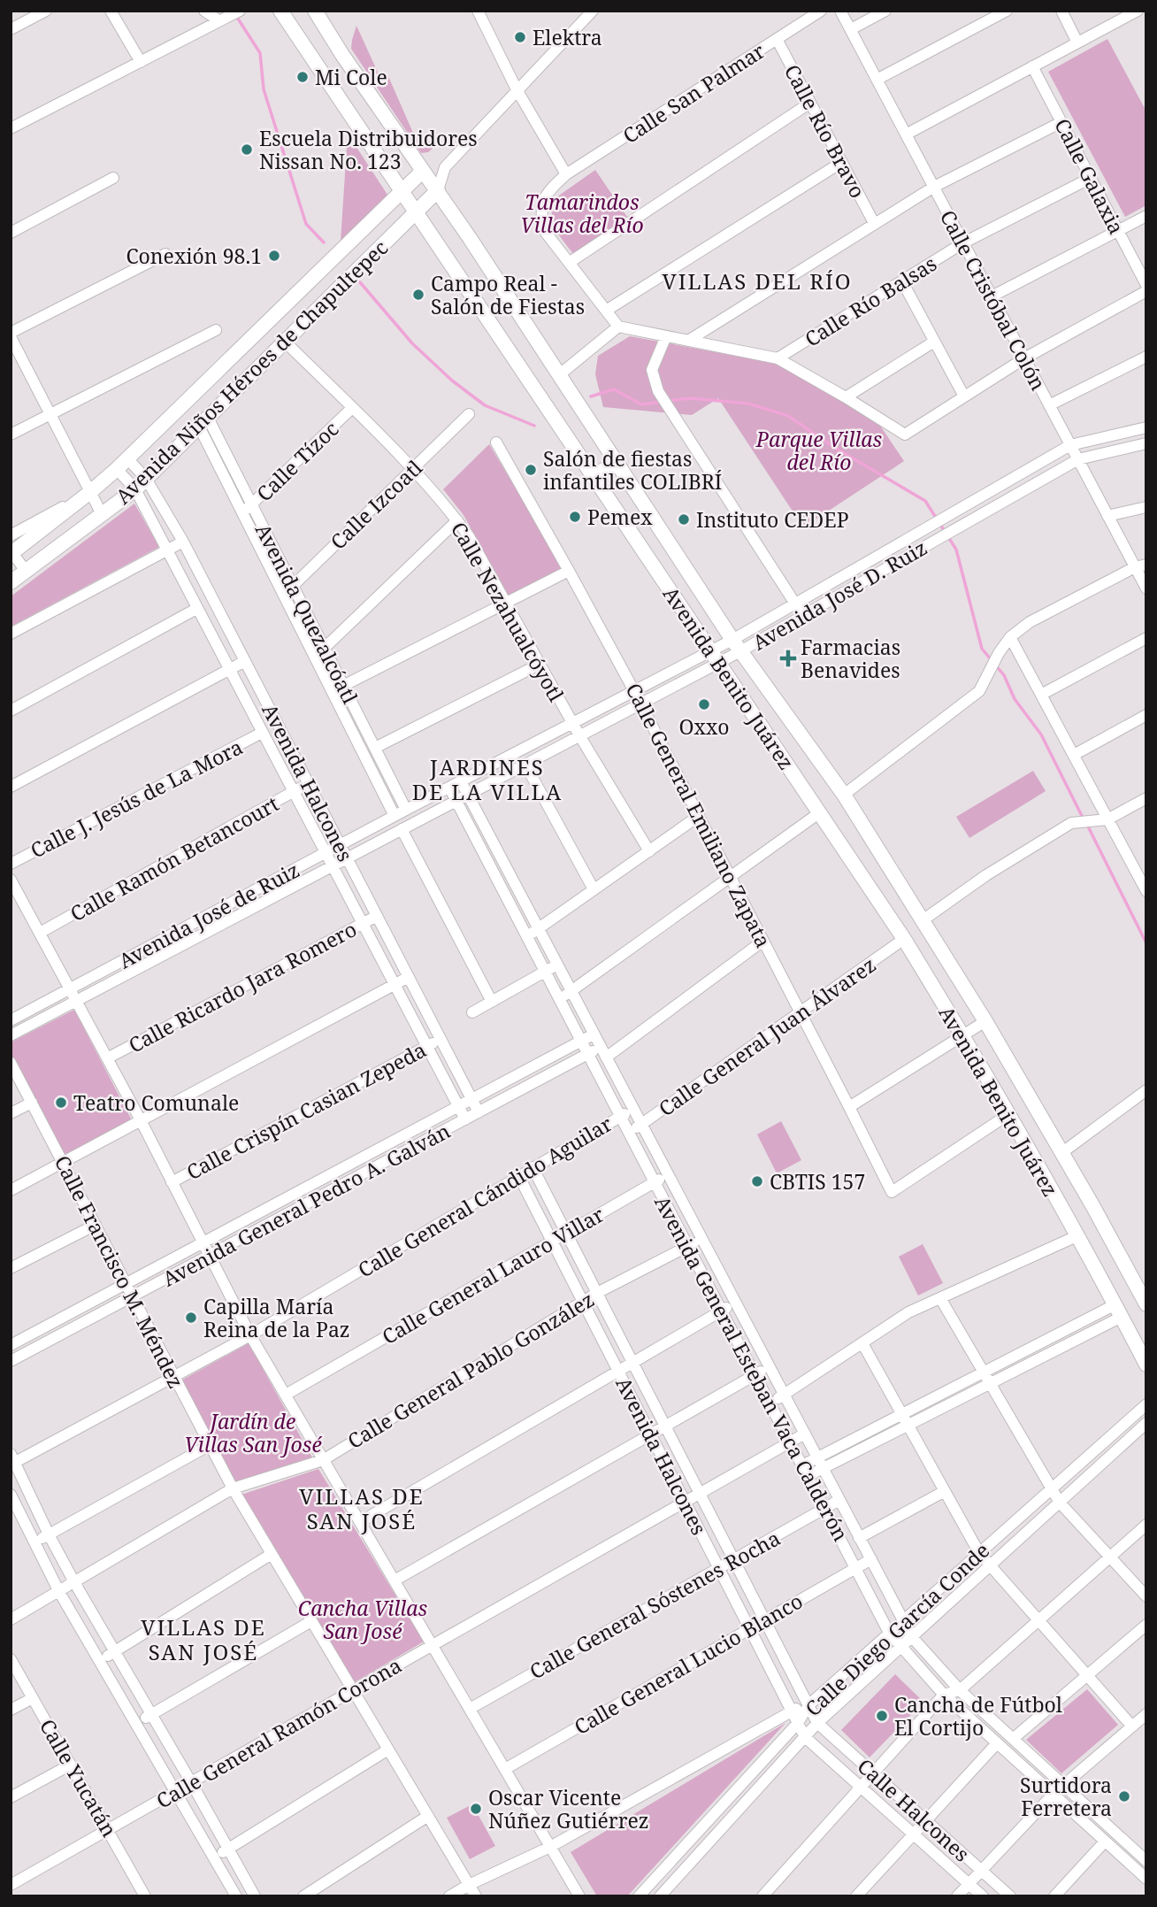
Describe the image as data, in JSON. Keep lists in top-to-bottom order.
{
  "streets": {
    "main road": ["Avenida Niños Héroes de Chapultepec", "Avenida Benito Juárez"],
    "street": [
      "Calle San Palmar",
      "Calle Río Bravo",
      "Calle Galaxia",
      "Calle Cristóbal Colón",
      "Calle Río Balsas",
      "Calle Tízoc",
      "Calle Izcoatl",
      "Avenida José D. Ruiz",
      "Calle Nezahualcóyotl",
      "Avenida Quezalcóatl",
      "Avenida Halcones",
      "Calle J. Jesús de La Mora",
      "Calle General Emiliano Zapata",
      "Calle Ramón Betancourt",
      "Avenida José de Ruiz",
      "Calle Ricardo Jara Romero",
      "Calle General Juan Álvarez",
      "Calle Crispín Casian Zepeda",
      "Calle General Cándido Aguilar",
      "Avenida General Pedro A. Galván",
      "Calle Francisco M. Méndez",
      "Calle General Lauro Villar",
      "Avenida General Esteban Vaca Calderón",
      "Calle General Pablo González",
      "Calle General Sóstenes Rocha",
      "Calle Diego García Conde",
      "Calle General Lucio Blanco",
      "Calle General Ramón Corona",
      "Calle Yucatán",
      "Calle Halcones"
    ]
  },
  "crossings": [
    ["Calle San Palmar", "Calle Río Bravo"],
    ["Calle Galaxia", "Calle Río Balsas"],
    ["Calle Cristóbal Colón", "Calle Río Balsas"],
    ["Calle Cristóbal Colón", "Avenida José D. Ruiz"],
    ["Avenida Niños Héroes de Chapultepec", "Calle Nezahualcóyotl"],
    ["Avenida Niños Héroes de Chapultepec", "Avenida Quezalcóatl"],
    ["Avenida Niños Héroes de Chapultepec", "Avenida Benito Juárez"],
    ["Avenida Niños Héroes de Chapultepec", "Avenida Halcones"],
    ["Calle Tízoc", "Calle Nezahualcóyotl"],
    ["Calle Tízoc", "Avenida Quezalcóatl"],
    ["Calle Izcoatl", "Calle Nezahualcóyotl"],
    ["Calle Izcoatl", "Avenida Quezalcóatl"],
    ["Avenida José D. Ruiz", "Calle Nezahualcóyotl"],
    ["Avenida José D. Ruiz", "Avenida Quezalcóatl"],
    ["Avenida José D. Ruiz", "Avenida Benito Juárez"],
    ["Avenida José D. Ruiz", "Calle General Emiliano Zapata"],
    ["Avenida José D. Ruiz", "Avenida José de Ruiz"],
    ["Avenida José D. Ruiz", "Avenida General Esteban Vaca Calderón"],
    ["Avenida Quezalcóatl", "Avenida José de Ruiz"],
    ["Avenida Benito Juárez", "Calle General Emiliano Zapata"],
    ["Avenida Benito Juárez", "Calle General Juan Álvarez"],
    ["Avenida Halcones", "Calle J. Jesús de La Mora"],
    ["Avenida Halcones", "Calle Ramón Betancourt"],
    ["Avenida Halcones", "Avenida José de Ruiz"],
    ["Avenida Halcones", "Calle Ricardo Jara Romero"],
    ["Avenida Halcones", "Calle Crispín Casian Zepeda"],
    ["Avenida Halcones", "Calle General Cándido Aguilar"],
    ["Avenida Halcones", "Avenida General Pedro A. Galván"],
    ["Avenida Halcones", "Calle General Lauro Villar"],
    ["Avenida Halcones", "Calle General Pablo González"],
    ["Avenida Halcones", "Calle General Sóstenes Rocha"],
    ["Avenida Halcones", "Calle Diego García Conde"],
    ["Avenida Halcones", "Calle General Lucio Blanco"],
    ["Avenida Halcones", "Calle General Ramón Corona"],
    ["Avenida Halcones", "Calle Halcones"],
    ["Calle General Emiliano Zapata", "Calle General Juan Álvarez"],
    ["Calle General Emiliano Zapata", "Avenida General Pedro A. Galván"],
    ["Calle General Juan Álvarez", "Avenida General Esteban Vaca Calderón"],
    ["Calle General Cándido Aguilar", "Calle Francisco M. Méndez"],
    ["Calle General Cándido Aguilar", "Avenida General Esteban Vaca Calderón"],
    ["Avenida General Pedro A. Galván", "Calle Francisco M. Méndez"],
    ["Avenida General Pedro A. Galván", "Avenida General Esteban Vaca Calderón"],
    ["Calle Francisco M. Méndez", "Calle General Pablo González"],
    ["Calle Francisco M. Méndez", "Calle General Ramón Corona"],
    ["Calle General Lauro Villar", "Avenida General Esteban Vaca Calderón"],
    ["Avenida General Esteban Vaca Calderón", "Calle General Pablo González"],
    ["Avenida General Esteban Vaca Calderón", "Calle General Sóstenes Rocha"],
    ["Avenida General Esteban Vaca Calderón", "Calle Diego García Conde"],
    ["Avenida General Esteban Vaca Calderón", "Calle General Lucio Blanco"],
    ["Avenida General Esteban Vaca Calderón", "Calle General Ramón Corona"],
    ["Calle Diego García Conde", "Calle Halcones"],
    ["Calle General Ramón Corona", "Calle Yucatán"]
  ],
  "districts": [
    "VILLAS DEL RÍO",
    "JARDINES DE LA VILLA",
    "VILLAS DE SAN JOSÉ",
    "VILLAS DE SAN JOSÉ"
  ],
  "parks": [
    "Tamarindos Villas del Río",
    "Parque Villas del Río",
    "Jardín de Villas San José",
    "Cancha Villas San José"
  ],
  "places": {
    "other": [
      "Elektra",
      "Mi Cole",
      "Escuela Distribuidores Nissan No. 123",
      "Conexión 98.1",
      "Campo Real - Salón de Fiestas",
      "Salón de fiestas infantiles COLIBRÍ",
      "Pemex",
      "Instituto CEDEP",
      "Oxxo",
      "Teatro Comunale",
      "CBTIS 157",
      "Capilla María Reina de la Paz",
      "Cancha de Fútbol El Cortijo",
      "Surtidora Ferretera",
      "Oscar Vicente Núñez Gutiérrez"
    ],
    "health": ["Farmacias Benavides"]
  }
}
